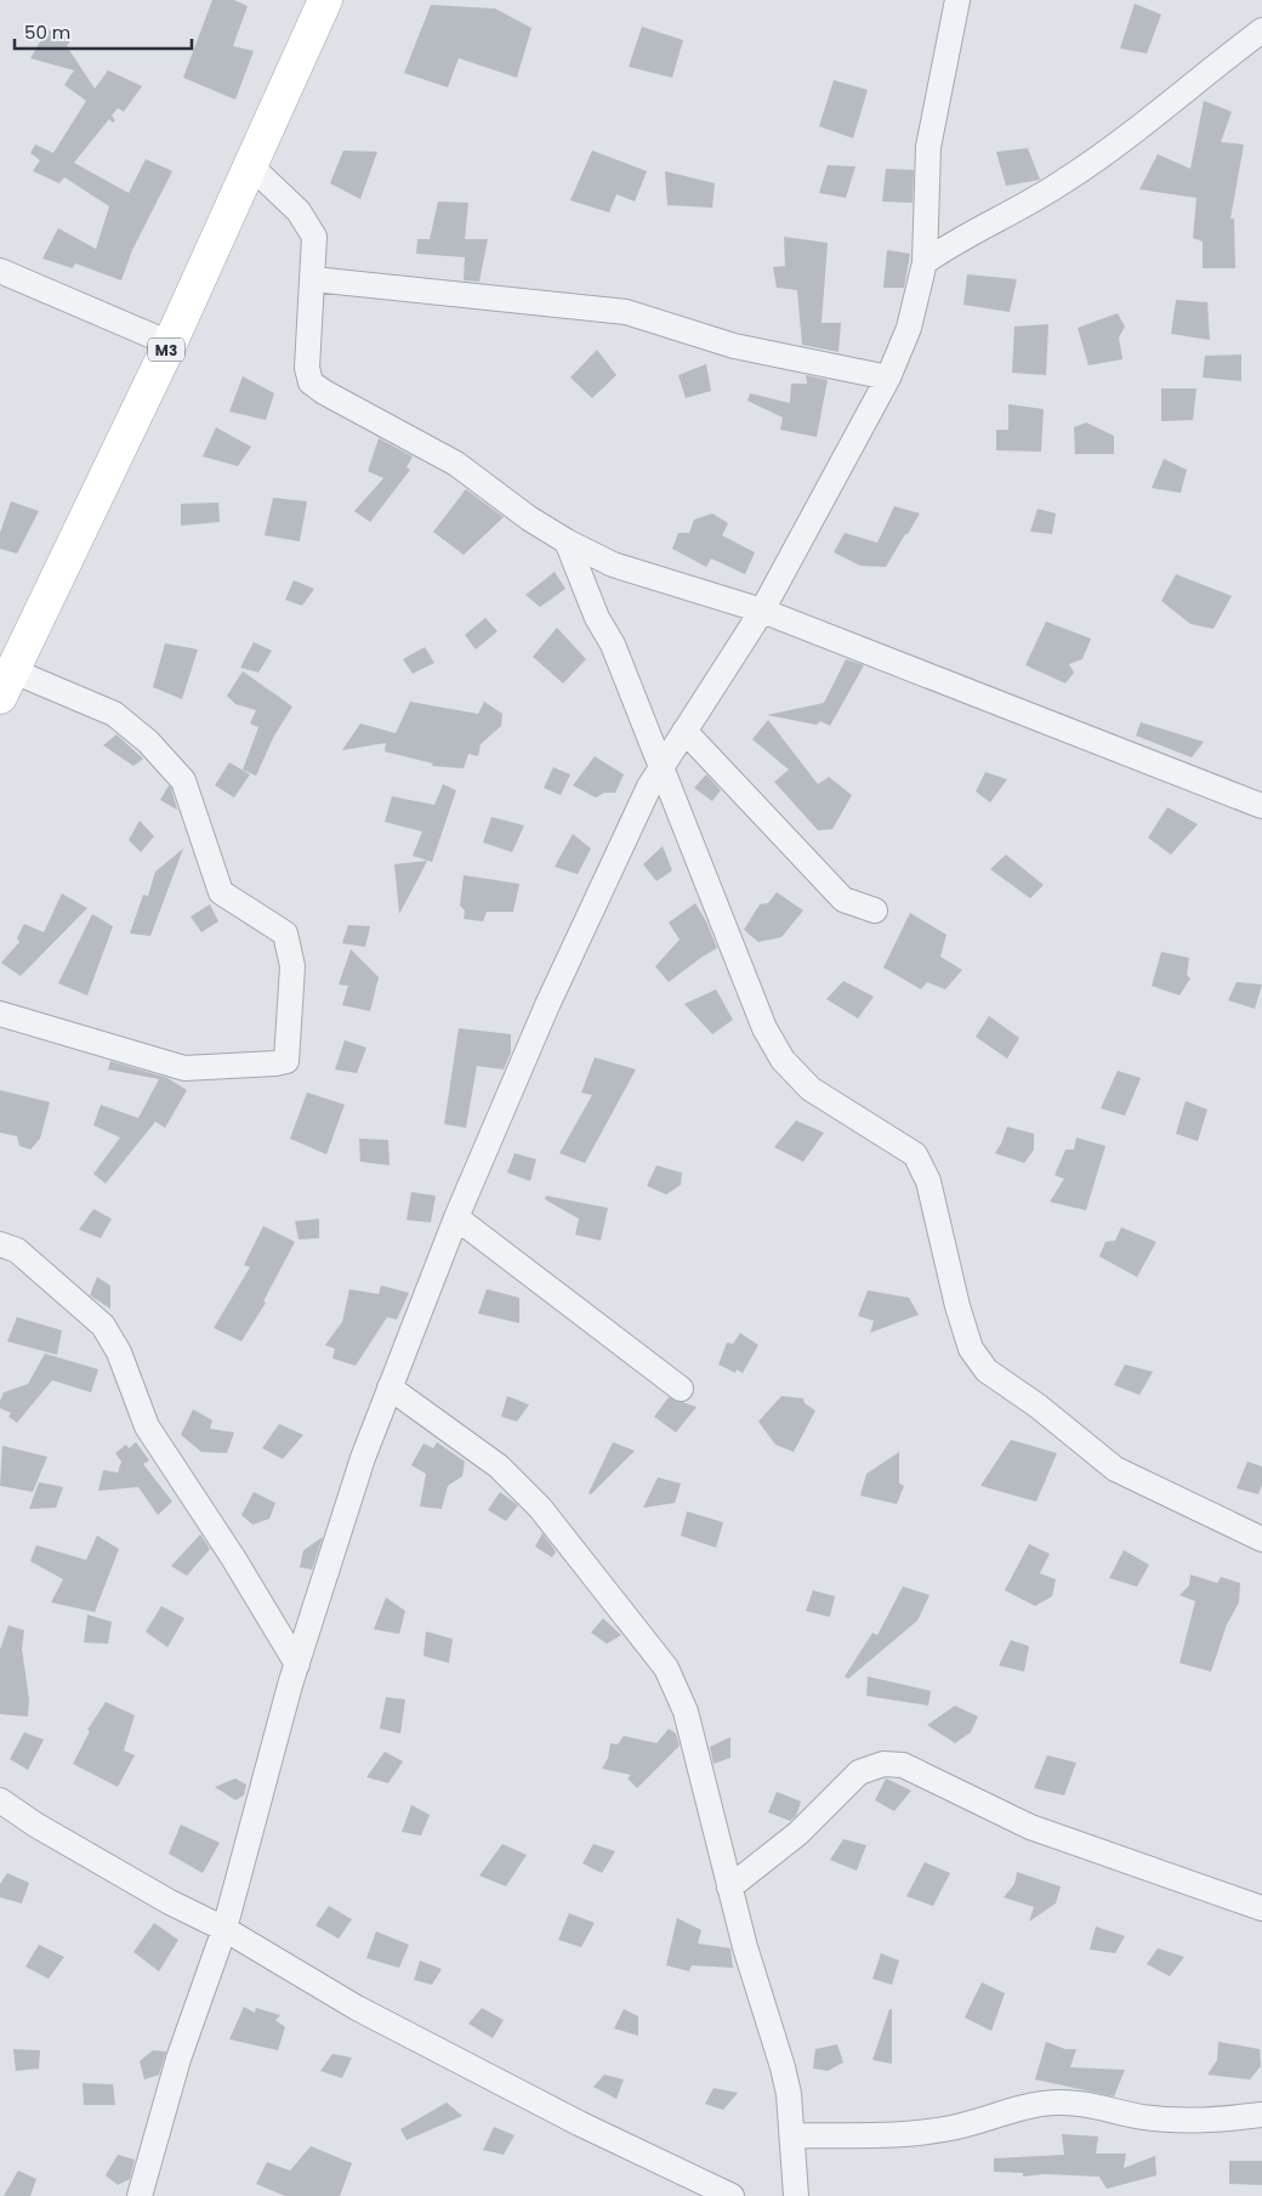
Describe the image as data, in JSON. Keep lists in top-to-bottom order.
{
  "streets": {
    "main road": ["M3"]
  },
  "scale_bar": "50 m"
}
